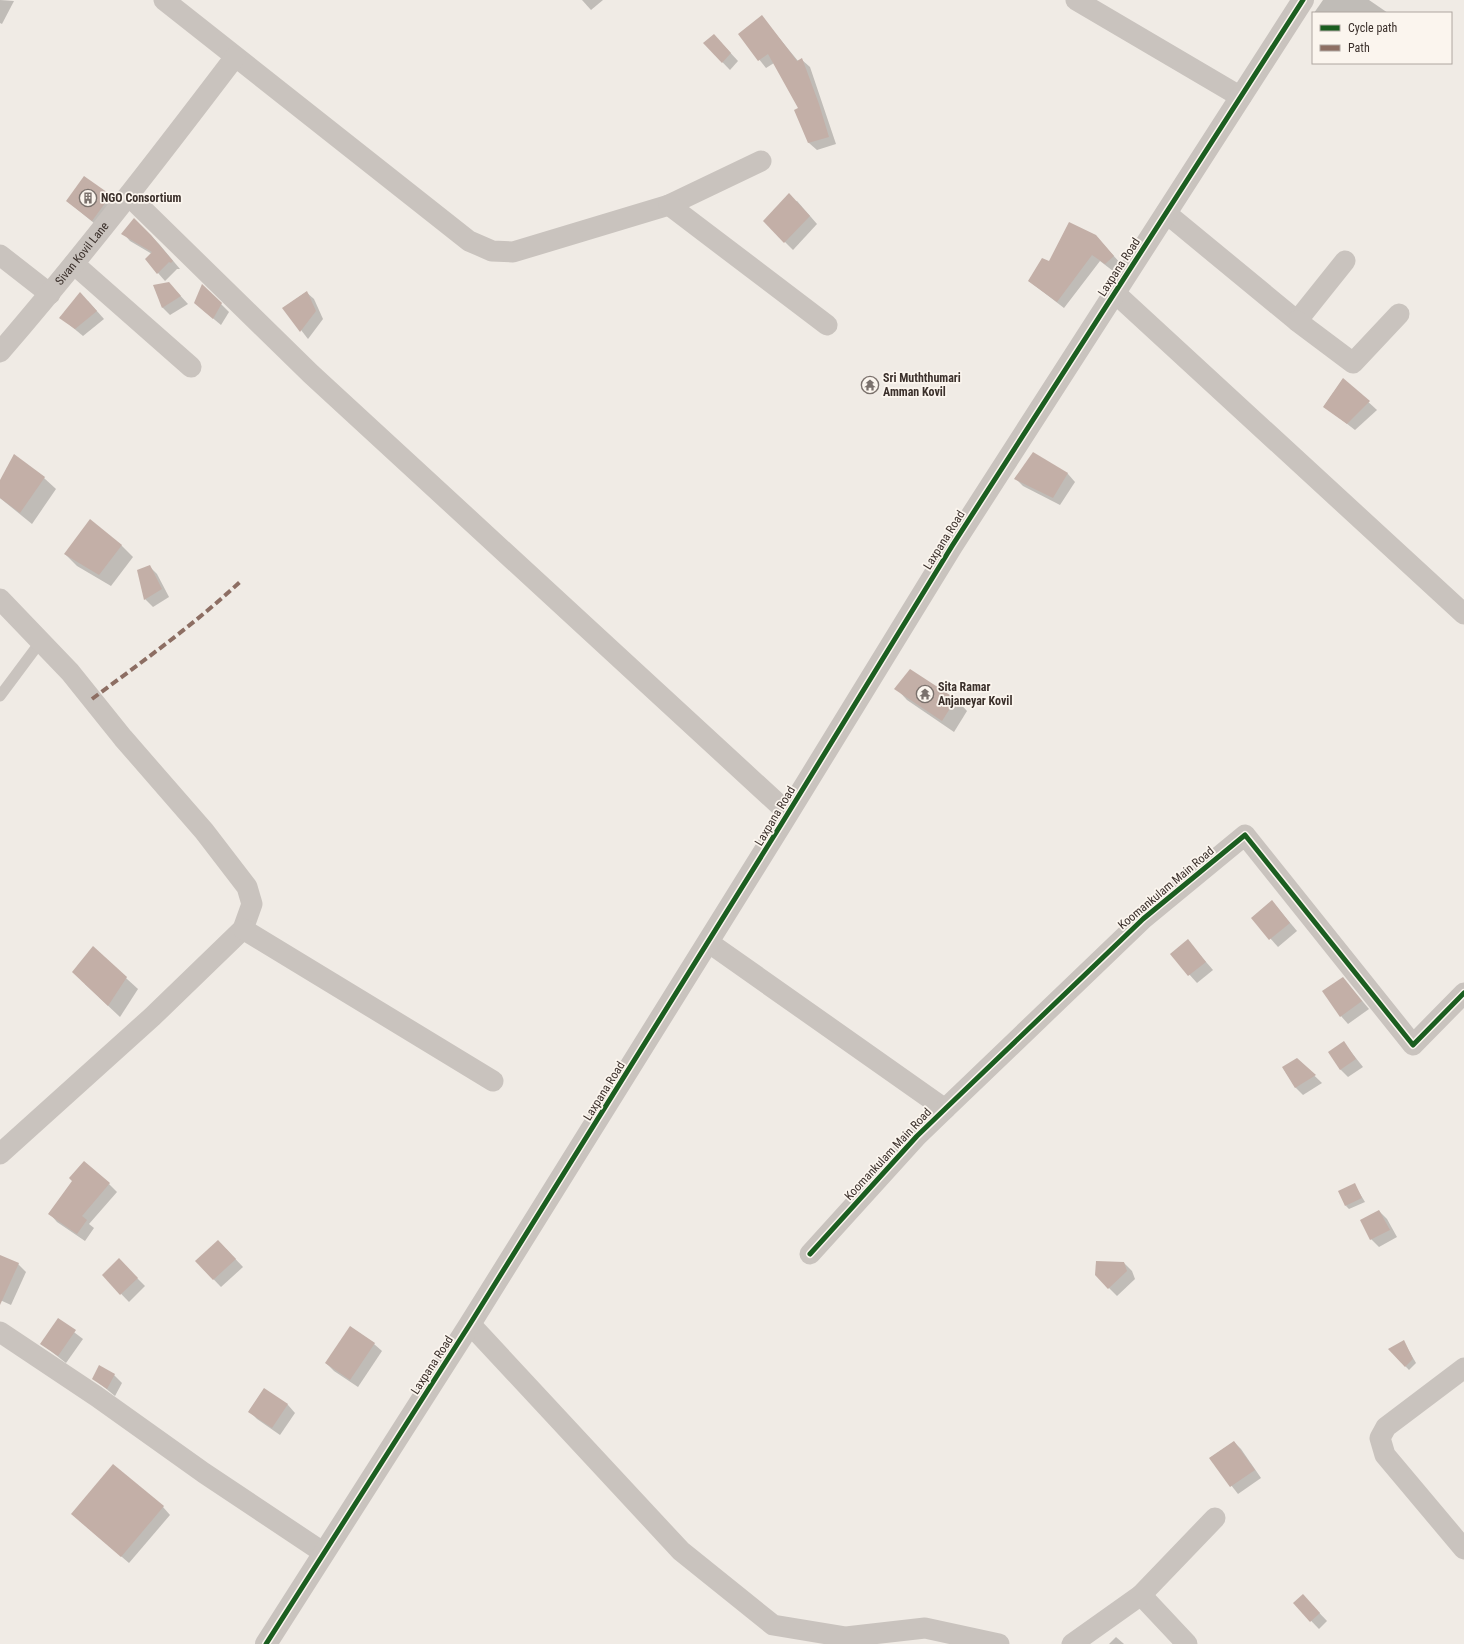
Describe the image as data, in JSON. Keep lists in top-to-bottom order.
{
  "streets": {
    "street": ["Sivan Kovil Lane", "Laxpana Road", "Koomankulam Main Road"]
  },
  "places": {
    "building": ["NGO Consortium"],
    "temple": ["Sri Muththumari Amman Kovil", "Sita Ramar Anjaneyar Kovil"]
  },
  "legend": ["Cycle path", "Path"]
}
